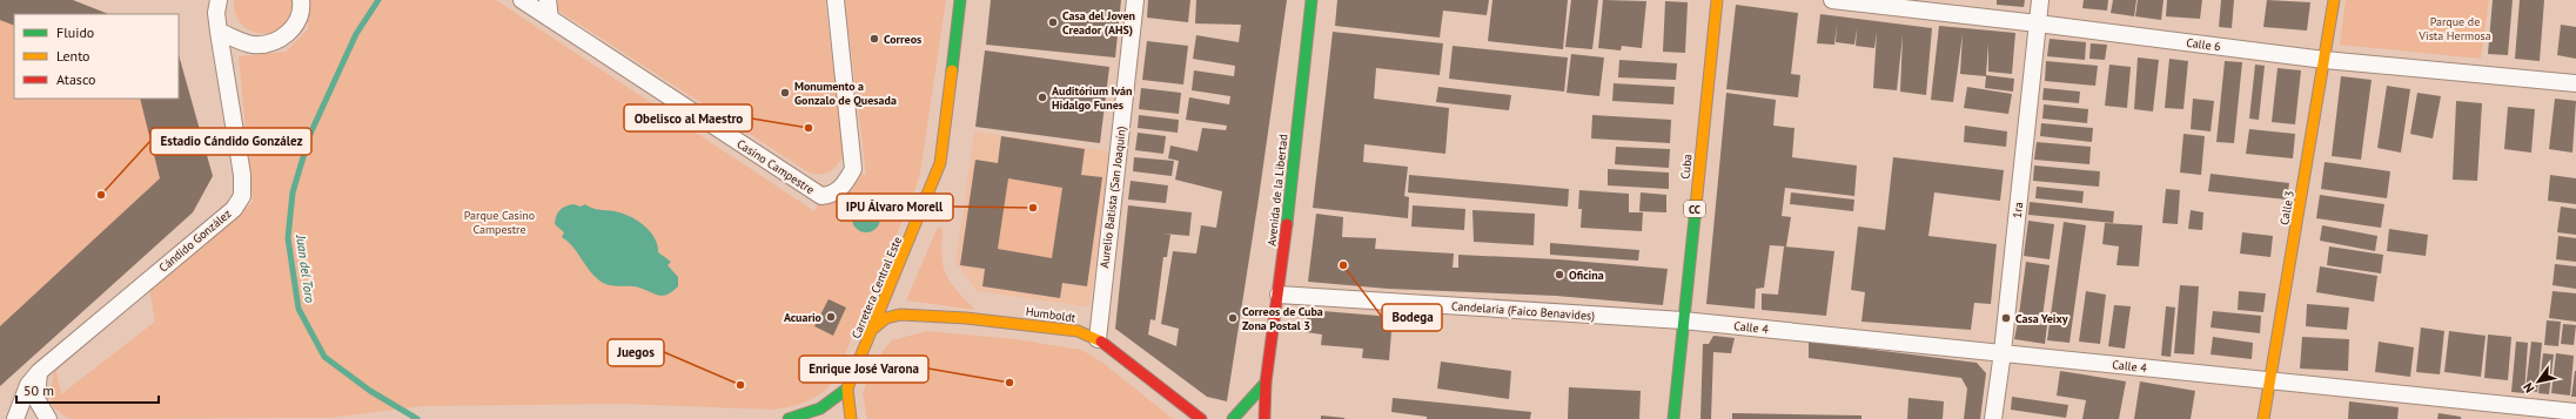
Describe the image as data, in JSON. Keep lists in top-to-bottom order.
{
  "streets": {
    "main road": [
      "Cuba",
      "Avenida de la Libertad",
      "Calle 3",
      "CC",
      "Carretera Central Este",
      "Humboldt"
    ],
    "street": [
      "Calle 6",
      "Casino Campestre",
      "Aurelio Batista (San Joaquín)",
      "1ra",
      "Cándido González",
      "Candelaria (Faico Benavides)",
      "Calle 4"
    ]
  },
  "crossings": [
    ["Calle 6", "Calle 3"],
    ["Calle 6", "1ra"],
    ["Cuba", "Candelaria (Faico Benavides)"],
    ["Cuba", "Calle 4"],
    ["Avenida de la Libertad", "Candelaria (Faico Benavides)"],
    ["Aurelio Batista (San Joaquín)", "Humboldt"],
    ["Calle 3", "Calle 4"],
    ["1ra", "Calle 4"],
    ["Carretera Central Este", "Humboldt"],
    ["Candelaria (Faico Benavides)", "Calle 4"]
  ],
  "water": ["Juan del Toro"],
  "parks": ["Parque de Vista Hermosa", "Parque Casino Campestre"],
  "places": [
    "Casa del Joven Creador (AHS)",
    "Correos",
    "Monumento a Gonzalo de Quesada",
    "Auditórium Iván Hidalgo Funes",
    "Obelisco al Maestro",
    "Estadio Cándido González",
    "IPU Álvaro Morell",
    "Bodega",
    "Oficina",
    "Acuario",
    "Correos de Cuba Zona Postal 3",
    "Casa Yeixy",
    "Enrique José Varona",
    "Juegos"
  ],
  "legend": ["Fluido", "Lento", "Atasco"],
  "scale_bar": "50 m",
  "north": "bottom left"
}
